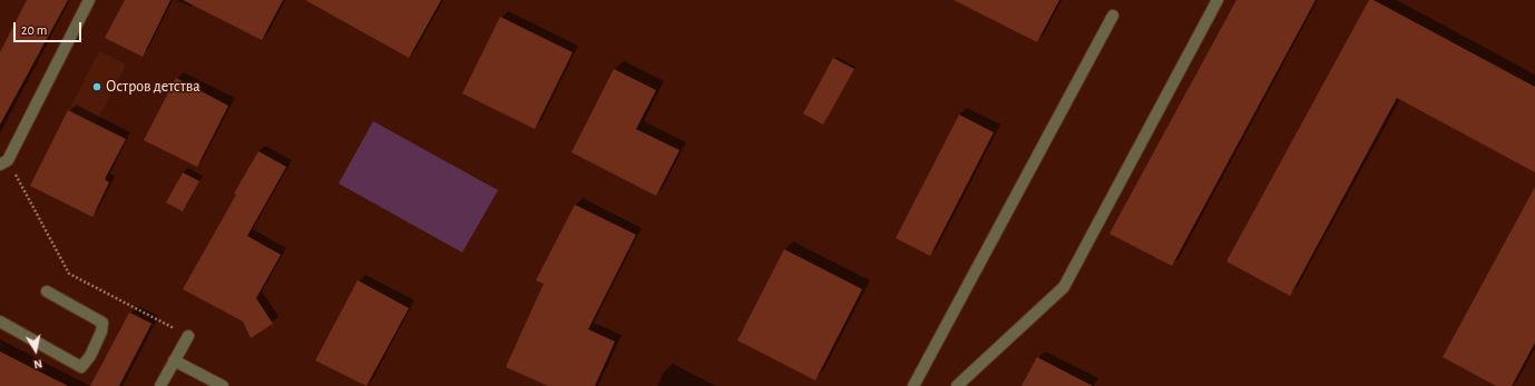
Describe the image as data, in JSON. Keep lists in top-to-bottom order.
{
  "places": ["Остров детства"],
  "scale_bar": "20 m",
  "north": "bottom"
}
